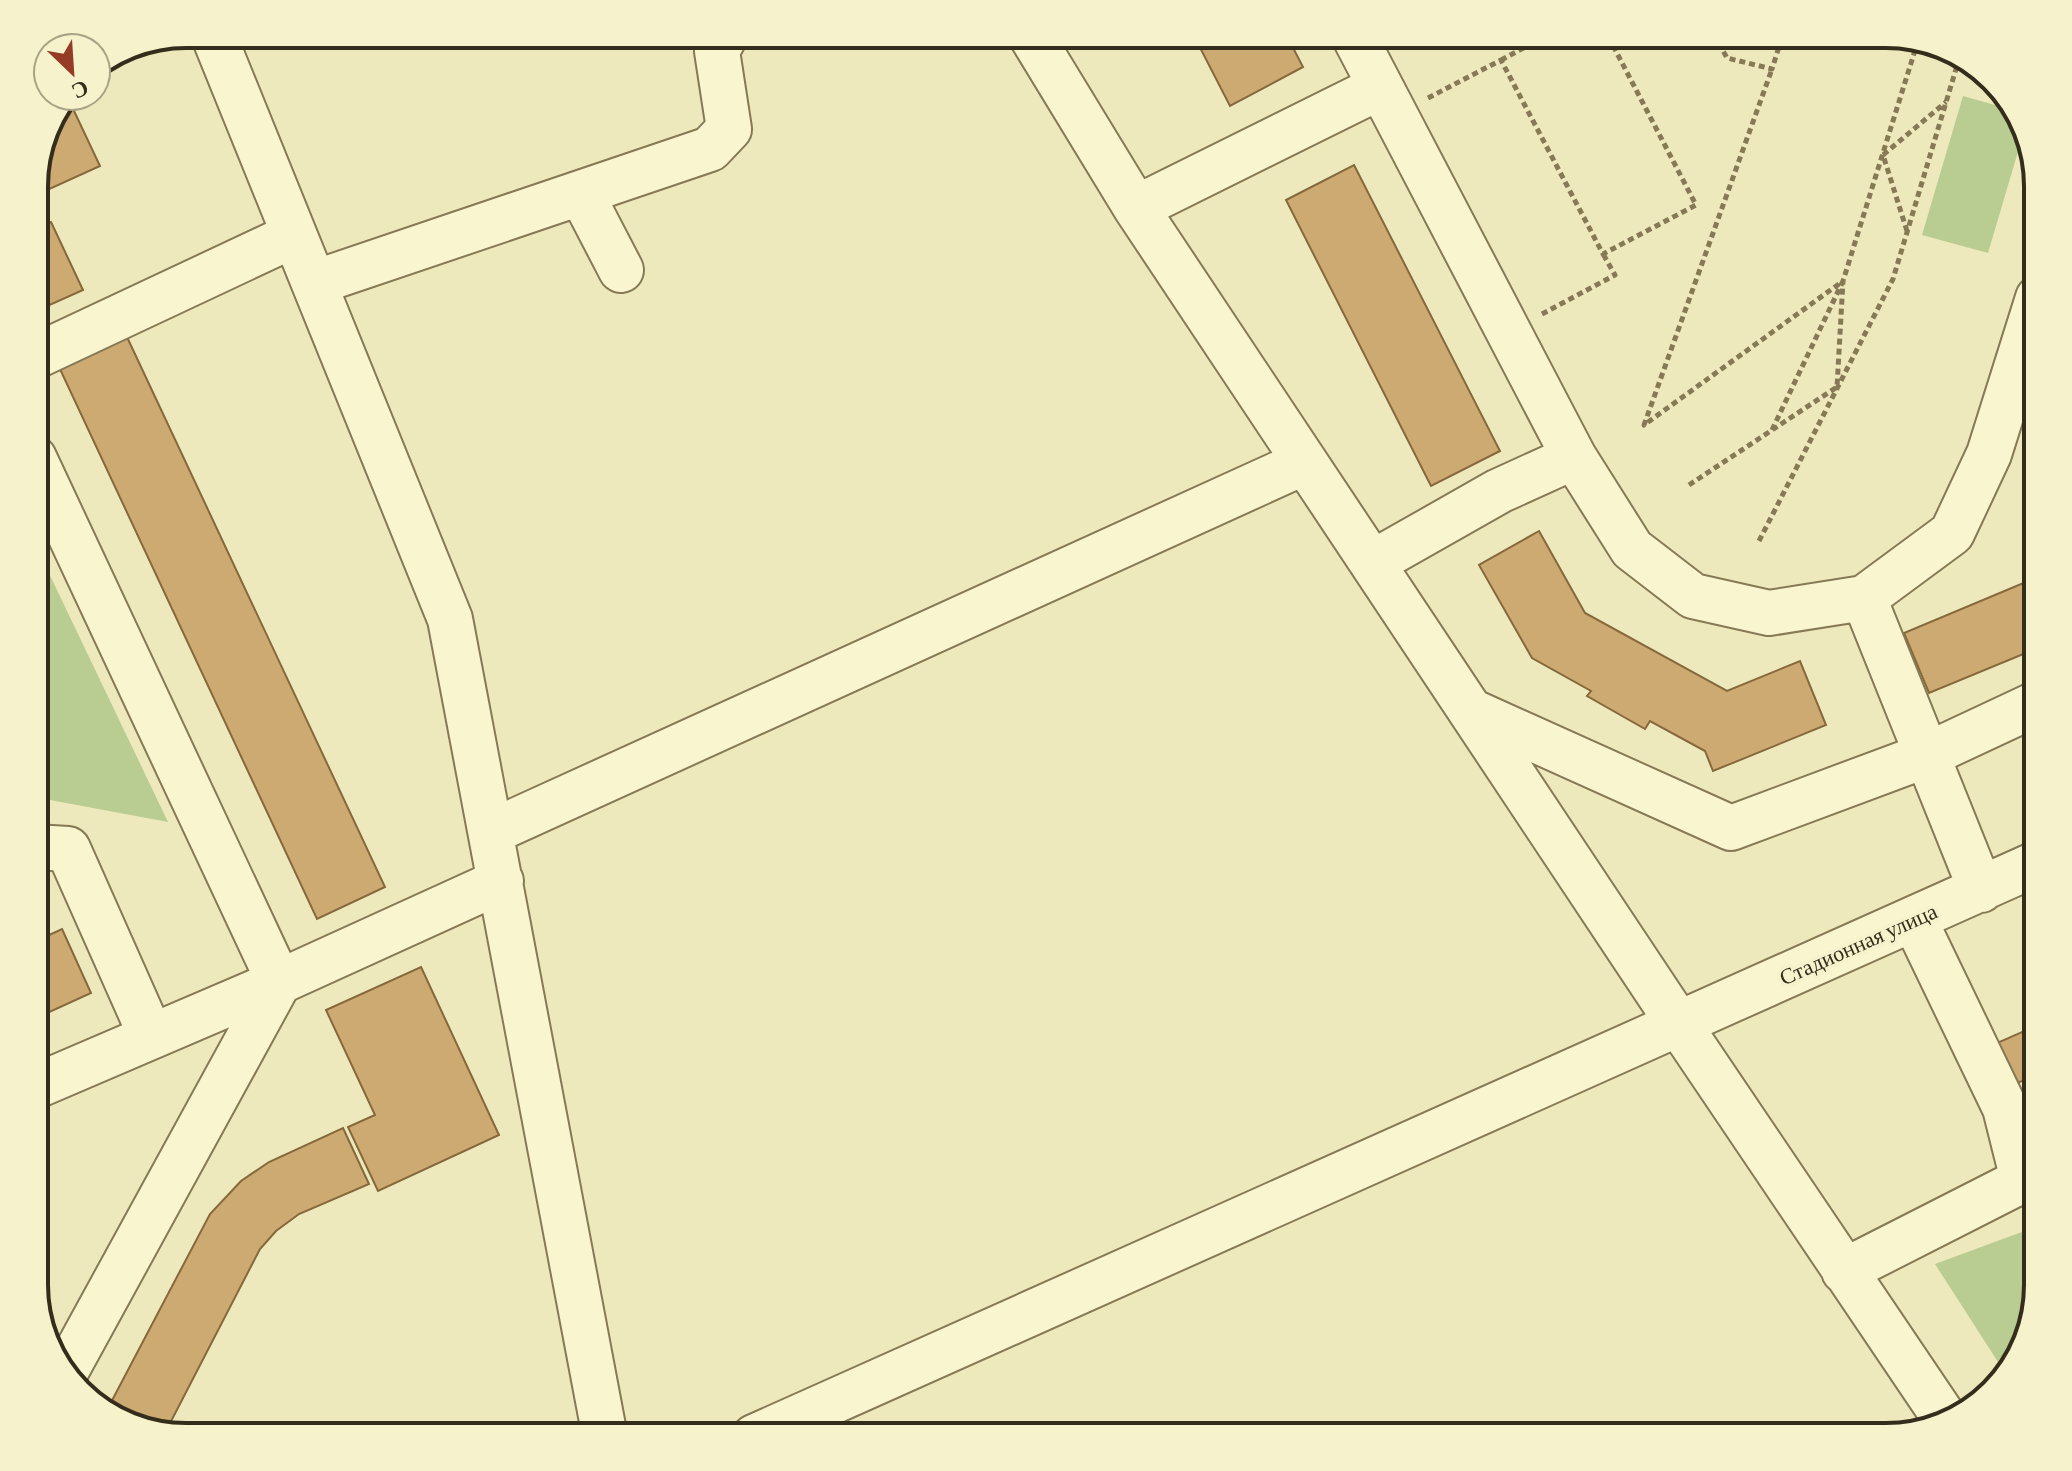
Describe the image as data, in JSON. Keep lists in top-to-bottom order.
{
  "streets": {
    "street": ["Стадионная улица"]
  },
  "north": "bottom right"
}
